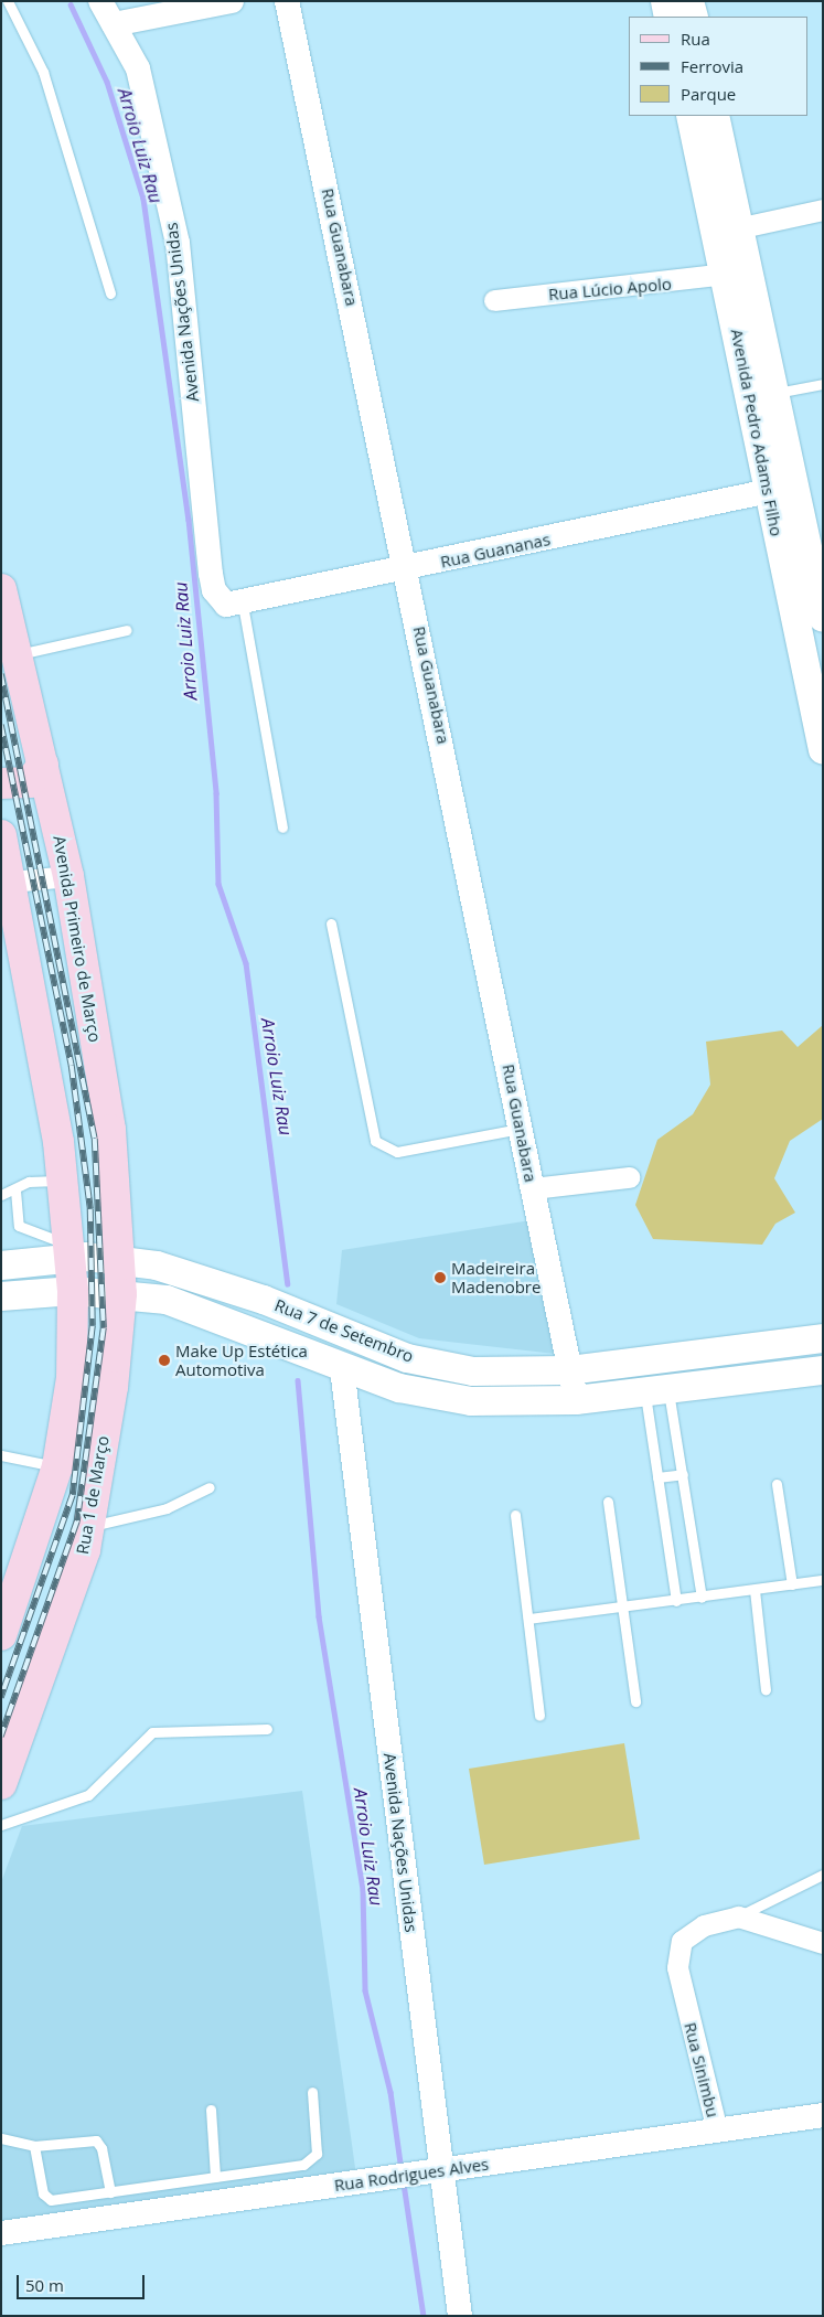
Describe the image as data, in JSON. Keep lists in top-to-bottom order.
{
  "streets": {
    "main road": [
      "Avenida Pedro Adams Filho",
      "Avenida Primeiro de Março",
      "Rua 7 de Setembro",
      "Rua 1 de Março"
    ],
    "street": [
      "Rua Guanabara",
      "Rua Lúcio Apolo",
      "Avenida Nações Unidas",
      "Rua Guananas",
      "Rua Sinimbu",
      "Rua Rodrigues Alves"
    ]
  },
  "crossings": [
    ["Rua Guanabara", "Rua Guananas"],
    ["Rua Guanabara", "Rua 7 de Setembro"],
    ["Rua Lúcio Apolo", "Avenida Pedro Adams Filho"],
    ["Avenida Nações Unidas", "Rua Guananas"],
    ["Avenida Nações Unidas", "Rua 7 de Setembro"],
    ["Avenida Nações Unidas", "Rua Rodrigues Alves"],
    ["Avenida Pedro Adams Filho", "Rua Guananas"],
    ["Avenida Primeiro de Março", "Rua 7 de Setembro"],
    ["Avenida Primeiro de Março", "Rua 1 de Março"],
    ["Rua 7 de Setembro", "Rua 1 de Março"],
    ["Rua Sinimbu", "Rua Rodrigues Alves"]
  ],
  "water": ["Arroio Luiz Rau"],
  "places": ["Madeireira Madenobre", "Make Up Estética Automotiva"],
  "legend": ["Rua", "Ferrovia", "Parque"],
  "scale_bar": "50 m"
}
